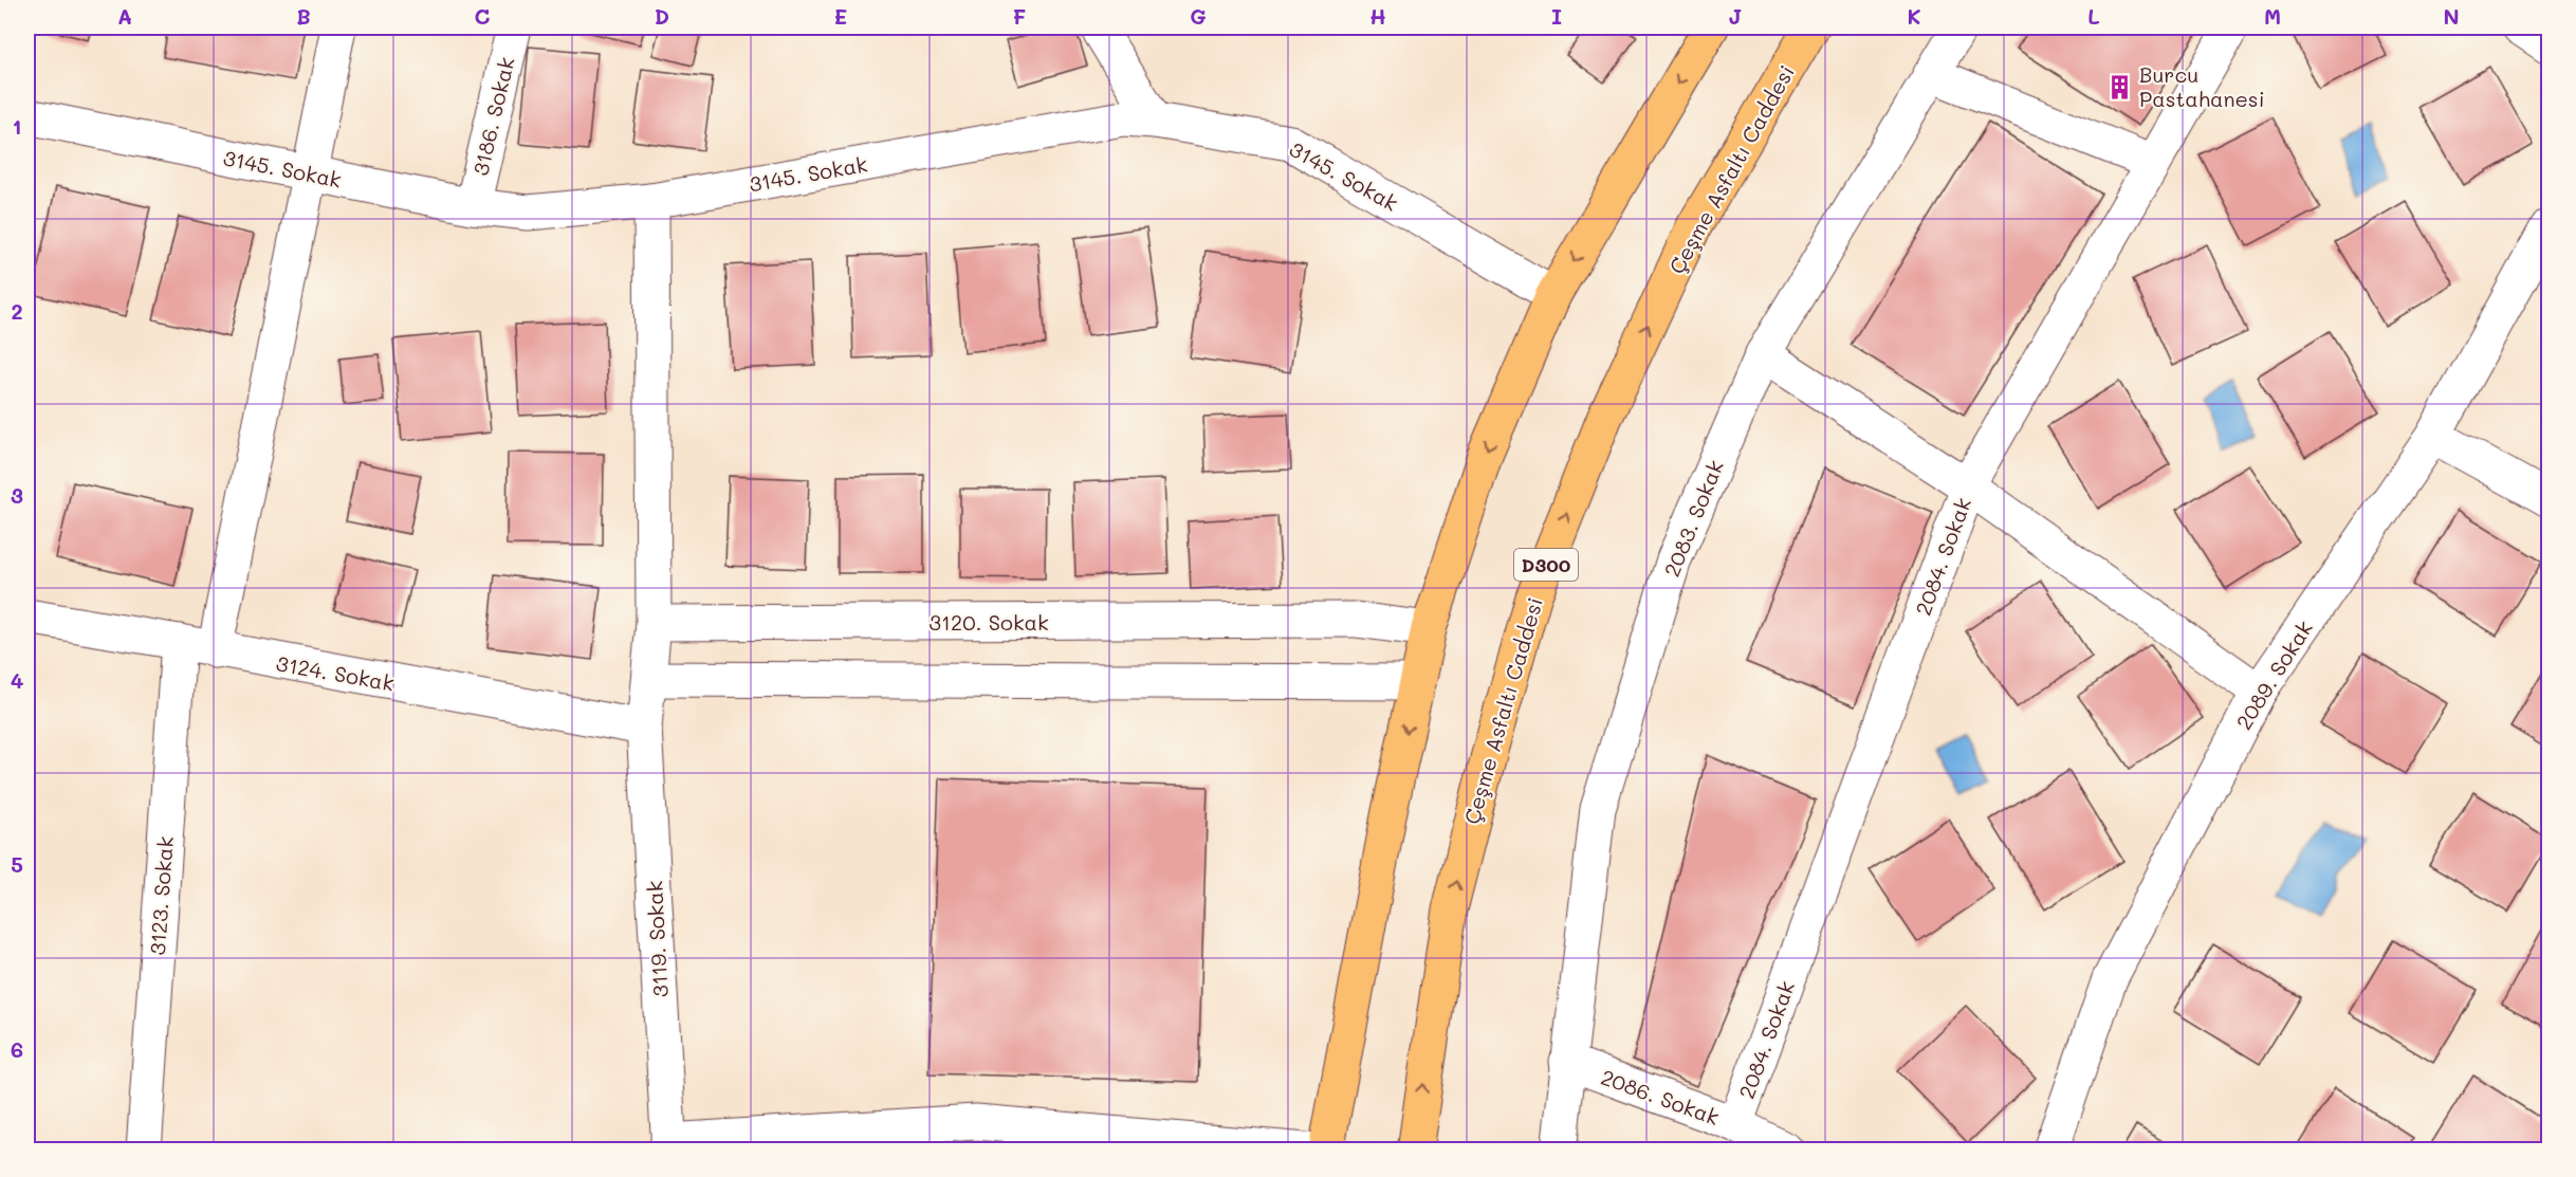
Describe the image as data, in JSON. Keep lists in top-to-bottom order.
{
  "streets": {
    "highway": ["Çeşme Asfaltı Caddesi", "D300"],
    "street": [
      "3186. Sokak",
      "3145. Sokak",
      "2083. Sokak",
      "2084. Sokak",
      "3120. Sokak",
      "3124. Sokak",
      "2089. Sokak",
      "3123. Sokak",
      "3119. Sokak",
      "2086. Sokak"
    ]
  },
  "crossings": [
    ["3186. Sokak", "3145. Sokak"],
    ["2083. Sokak", "2086. Sokak"],
    ["2084. Sokak", "2086. Sokak"],
    ["3124. Sokak", "3123. Sokak"],
    ["3124. Sokak", "3119. Sokak"]
  ],
  "places": {
    "building": ["Burcu Pastahanesi"]
  },
  "grid": {
    "columns": [
      "A",
      "B",
      "C",
      "D",
      "E",
      "F",
      "G",
      "H",
      "I",
      "J",
      "K",
      "L",
      "M",
      "N"
    ],
    "rows": [
      "1",
      "2",
      "3",
      "4",
      "5",
      "6"
    ]
  }
}
